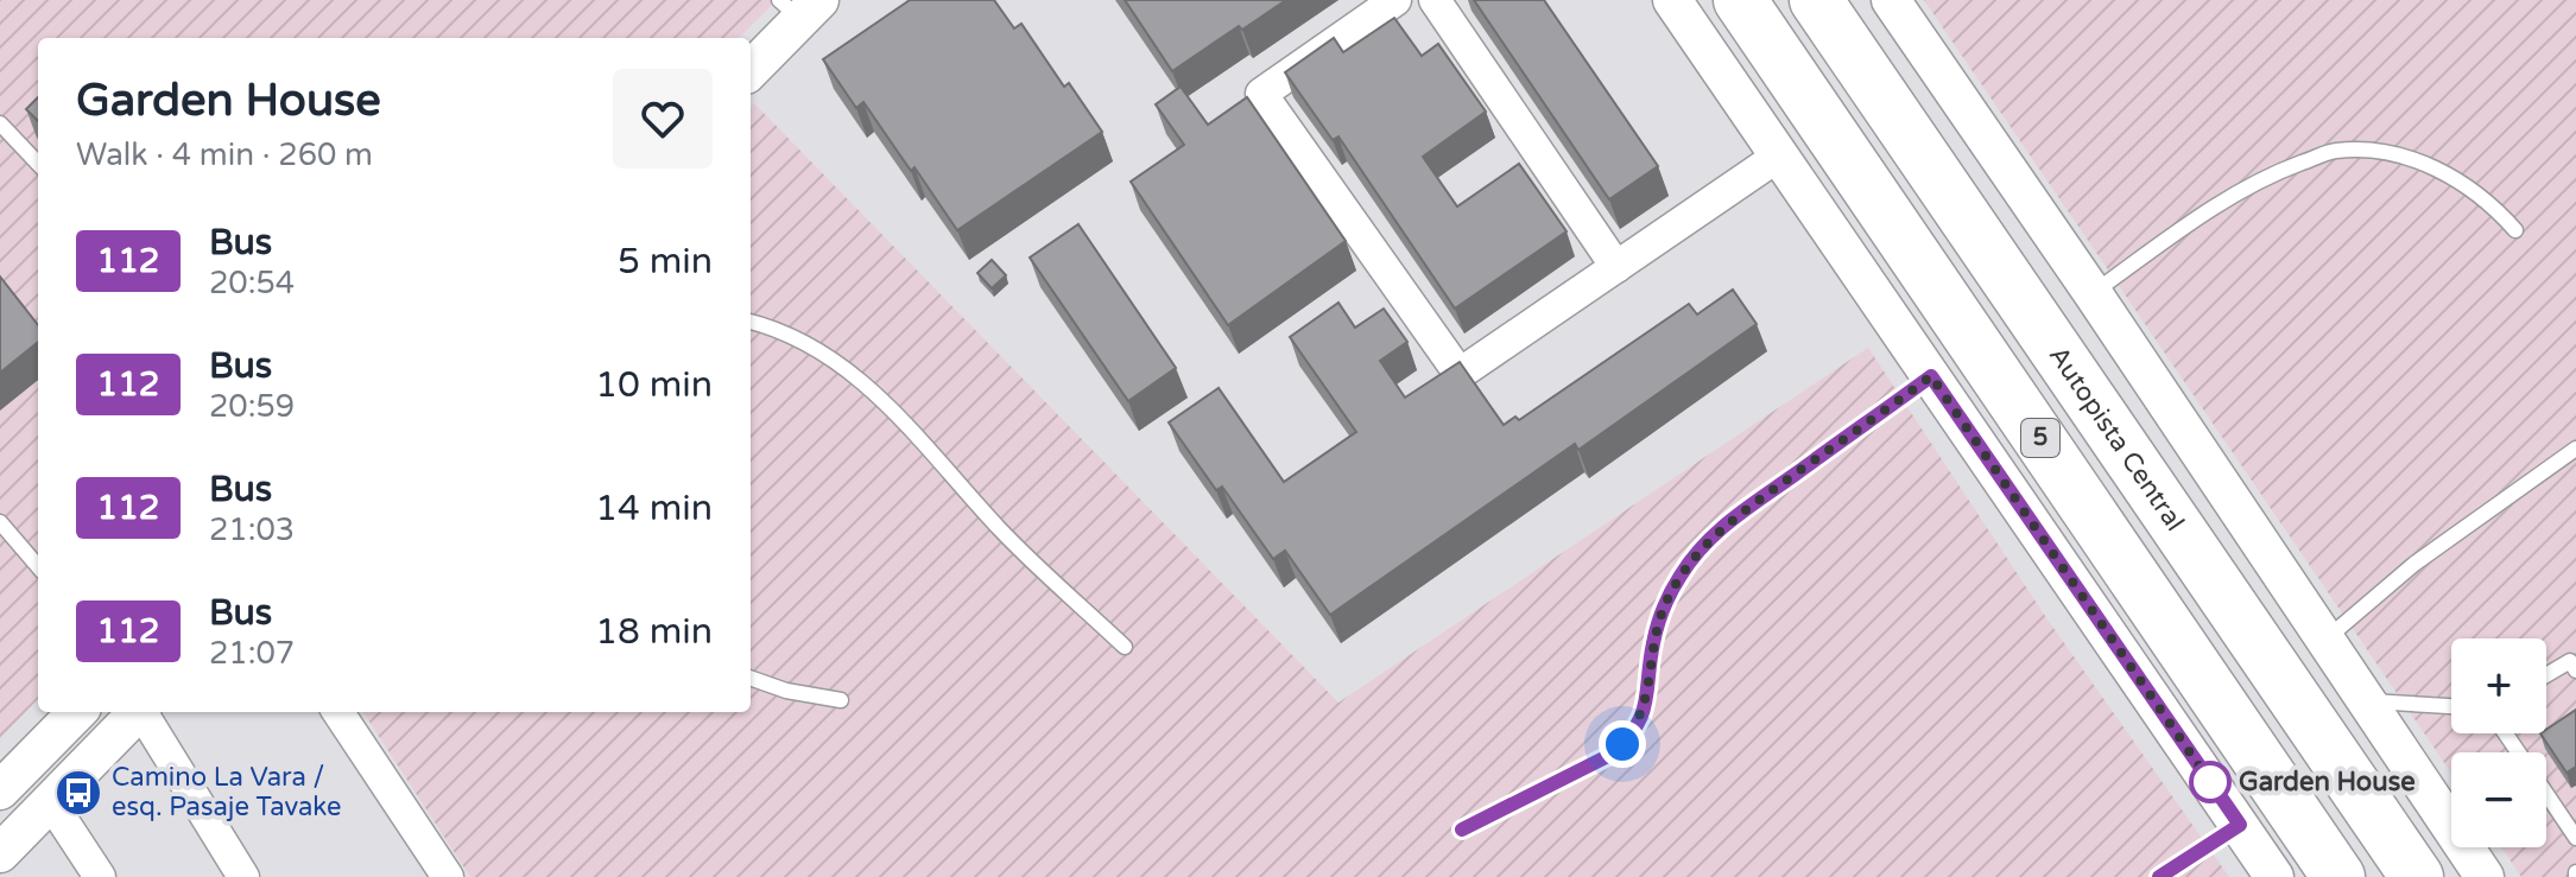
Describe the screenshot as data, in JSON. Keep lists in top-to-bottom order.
{
  "streets": {
    "highway": ["5", "Autopista Central"]
  },
  "places": {
    "other": ["Garden House"],
    "bus stop": ["Camino La Vara / esq. Pasaje Tavake"]
  },
  "lines": ["bus line 112"],
  "page": {
    "heading": ["Garden House", "Walk · 4 min · 260 m"],
    "list": [
      {
        "mark": "112",
        "name": "Bus",
        "note": "20:54",
        "value": "5 min"
      },
      {
        "mark": "112",
        "name": "Bus",
        "note": "20:59",
        "value": "10 min"
      },
      {
        "mark": "112",
        "name": "Bus",
        "note": "21:03",
        "value": "14 min"
      },
      {
        "mark": "112",
        "name": "Bus",
        "note": "21:07",
        "value": "18 min"
      }
    ],
    "map_buttons": ["+", "−"]
  }
}
